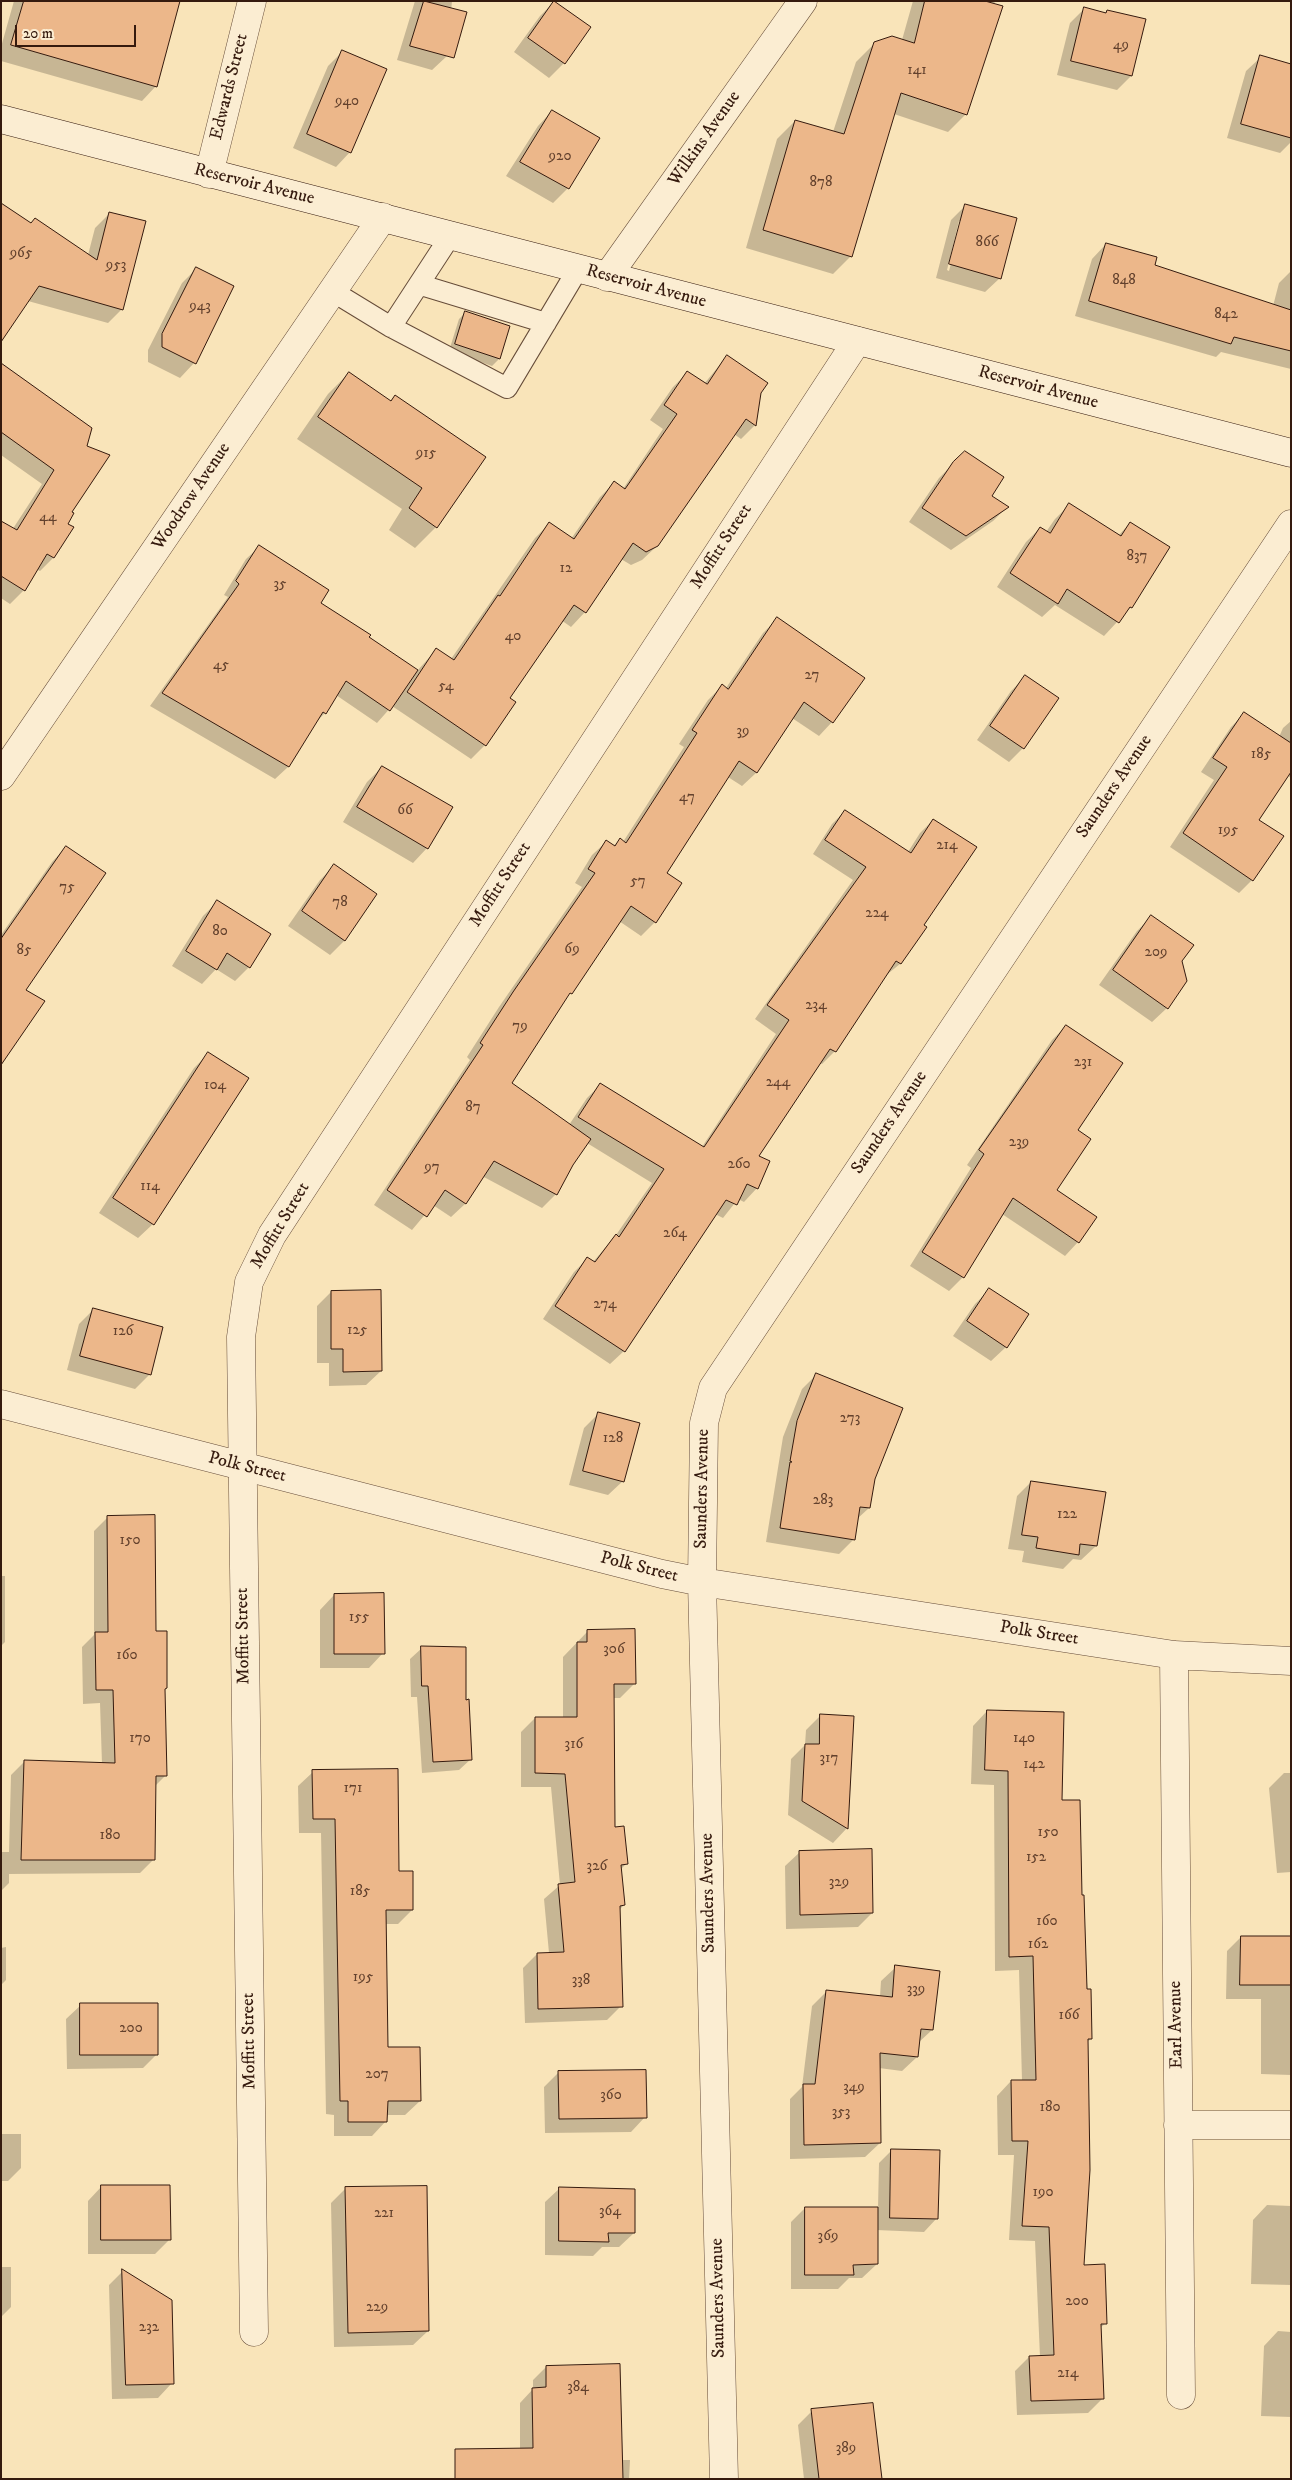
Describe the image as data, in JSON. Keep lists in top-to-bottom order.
{
  "streets": {
    "street": [
      "Edwards Street",
      "Wilkins Avenue",
      "Reservoir Avenue",
      "Woodrow Avenue",
      "Moffitt Street",
      "Saunders Avenue",
      "Polk Street",
      "Earl Avenue"
    ]
  },
  "crossings": [
    ["Edwards Street", "Reservoir Avenue"],
    ["Wilkins Avenue", "Reservoir Avenue"],
    ["Reservoir Avenue", "Woodrow Avenue"],
    ["Reservoir Avenue", "Moffitt Street"],
    ["Moffitt Street", "Polk Street"],
    ["Saunders Avenue", "Polk Street"],
    ["Polk Street", "Earl Avenue"]
  ],
  "house_numbers": [
    "49",
    "141",
    "940",
    "920",
    "878",
    "866",
    "965",
    "953",
    "848",
    "943",
    "842",
    "915",
    "44",
    "837",
    "12",
    "35",
    "40",
    "45",
    "27",
    "54",
    "39",
    "185",
    "47",
    "66",
    "195",
    "214",
    "57",
    "75",
    "78",
    "224",
    "80",
    "69",
    "85",
    "209",
    "234",
    "79",
    "231",
    "244",
    "104",
    "87",
    "239",
    "260",
    "97",
    "114",
    "264",
    "274",
    "125",
    "126",
    "273",
    "128",
    "283",
    "122",
    "150",
    "155",
    "306",
    "160",
    "170",
    "140",
    "316",
    "317",
    "142",
    "171",
    "150",
    "180",
    "152",
    "326",
    "329",
    "185",
    "160",
    "162",
    "195",
    "338",
    "339",
    "166",
    "200",
    "207",
    "349",
    "360",
    "180",
    "353",
    "190",
    "364",
    "221",
    "369",
    "200",
    "229",
    "232",
    "214",
    "384",
    "389"
  ],
  "scale_bar": "20 m"
}
